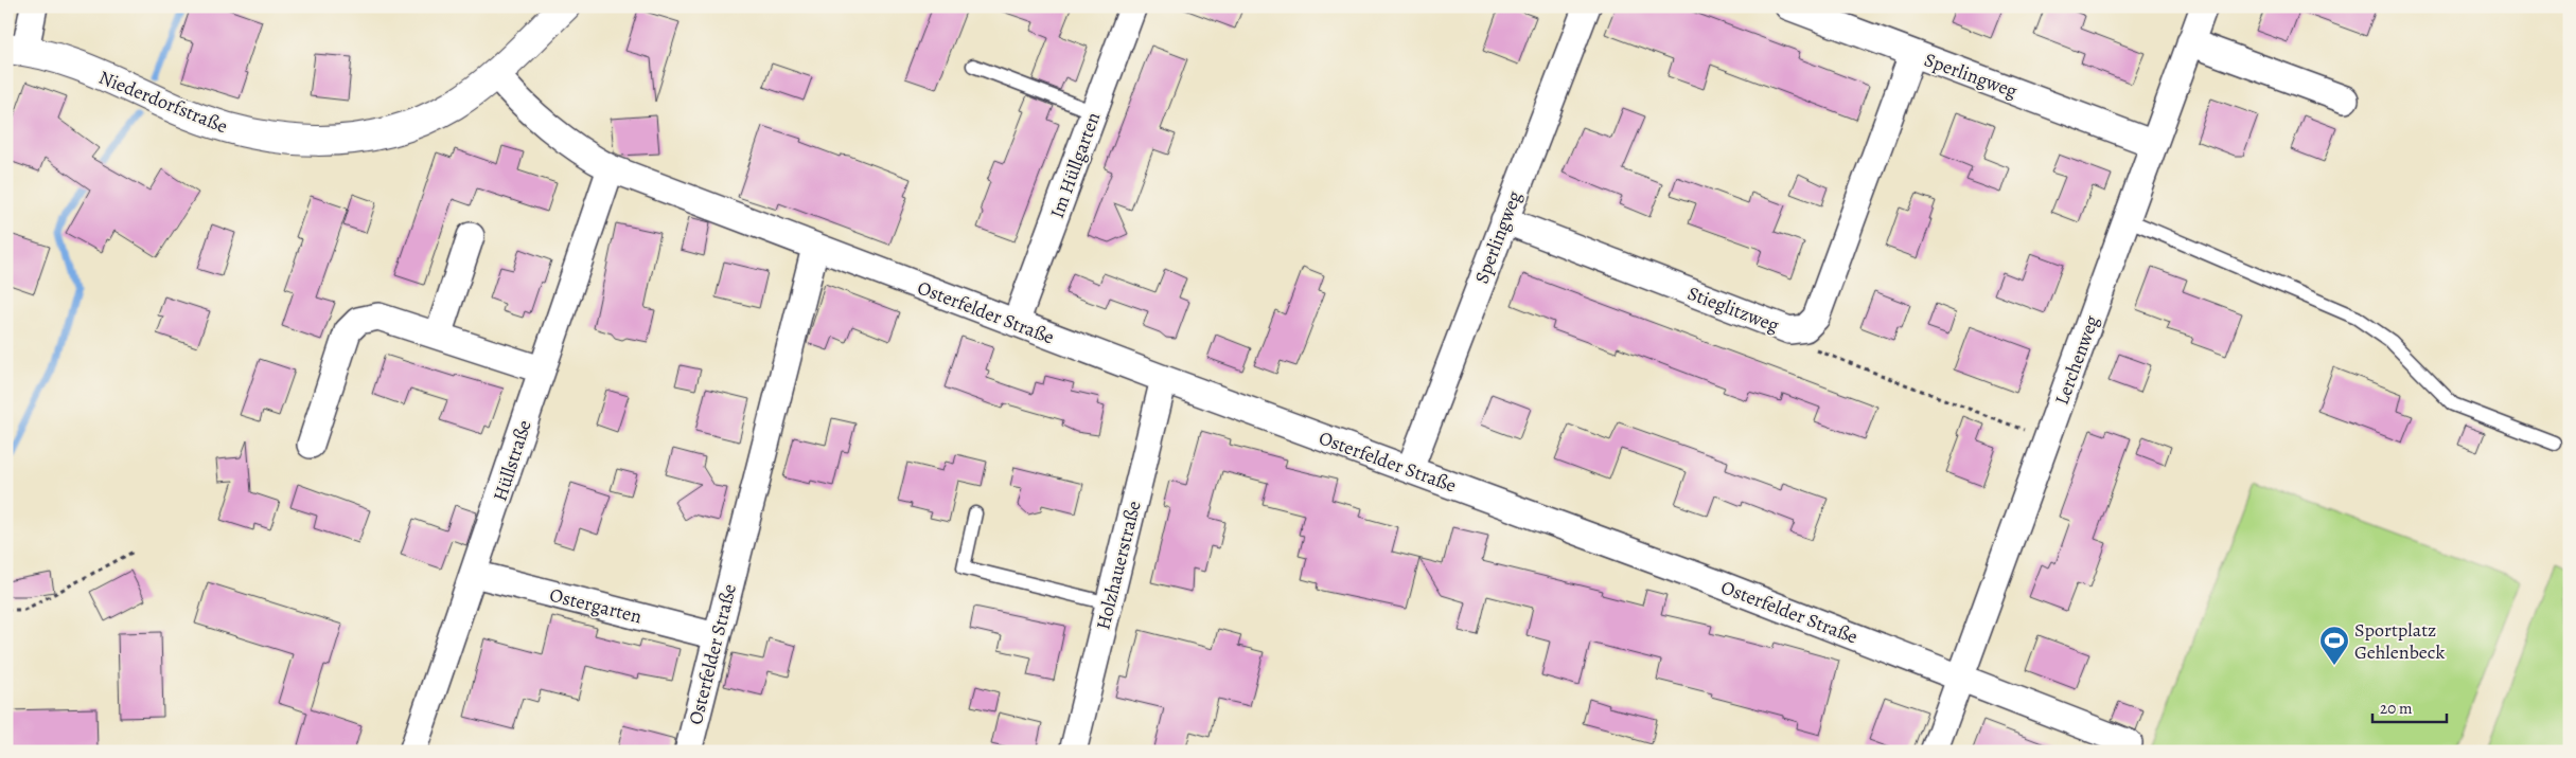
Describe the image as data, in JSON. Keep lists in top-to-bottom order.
{
  "streets": {
    "main road": ["Niederdorfstraße"],
    "street": [
      "Sperlingweg",
      "Im Hüllgarten",
      "Stieglitzweg",
      "Osterfelder Straße",
      "Lerchenweg",
      "Hüllstraße",
      "Holzhauerstraße",
      "Ostergarten"
    ]
  },
  "crossings": [
    ["Sperlingweg", "Stieglitzweg"],
    ["Sperlingweg", "Osterfelder Straße"],
    ["Sperlingweg", "Lerchenweg"],
    ["Niederdorfstraße", "Osterfelder Straße"],
    ["Im Hüllgarten", "Osterfelder Straße"],
    ["Osterfelder Straße", "Lerchenweg"],
    ["Osterfelder Straße", "Hüllstraße"],
    ["Osterfelder Straße", "Holzhauerstraße"],
    ["Osterfelder Straße", "Ostergarten"],
    ["Hüllstraße", "Ostergarten"]
  ],
  "places": {
    "sports": ["Sportplatz Gehlenbeck"]
  },
  "scale_bar": "20 m"
}
